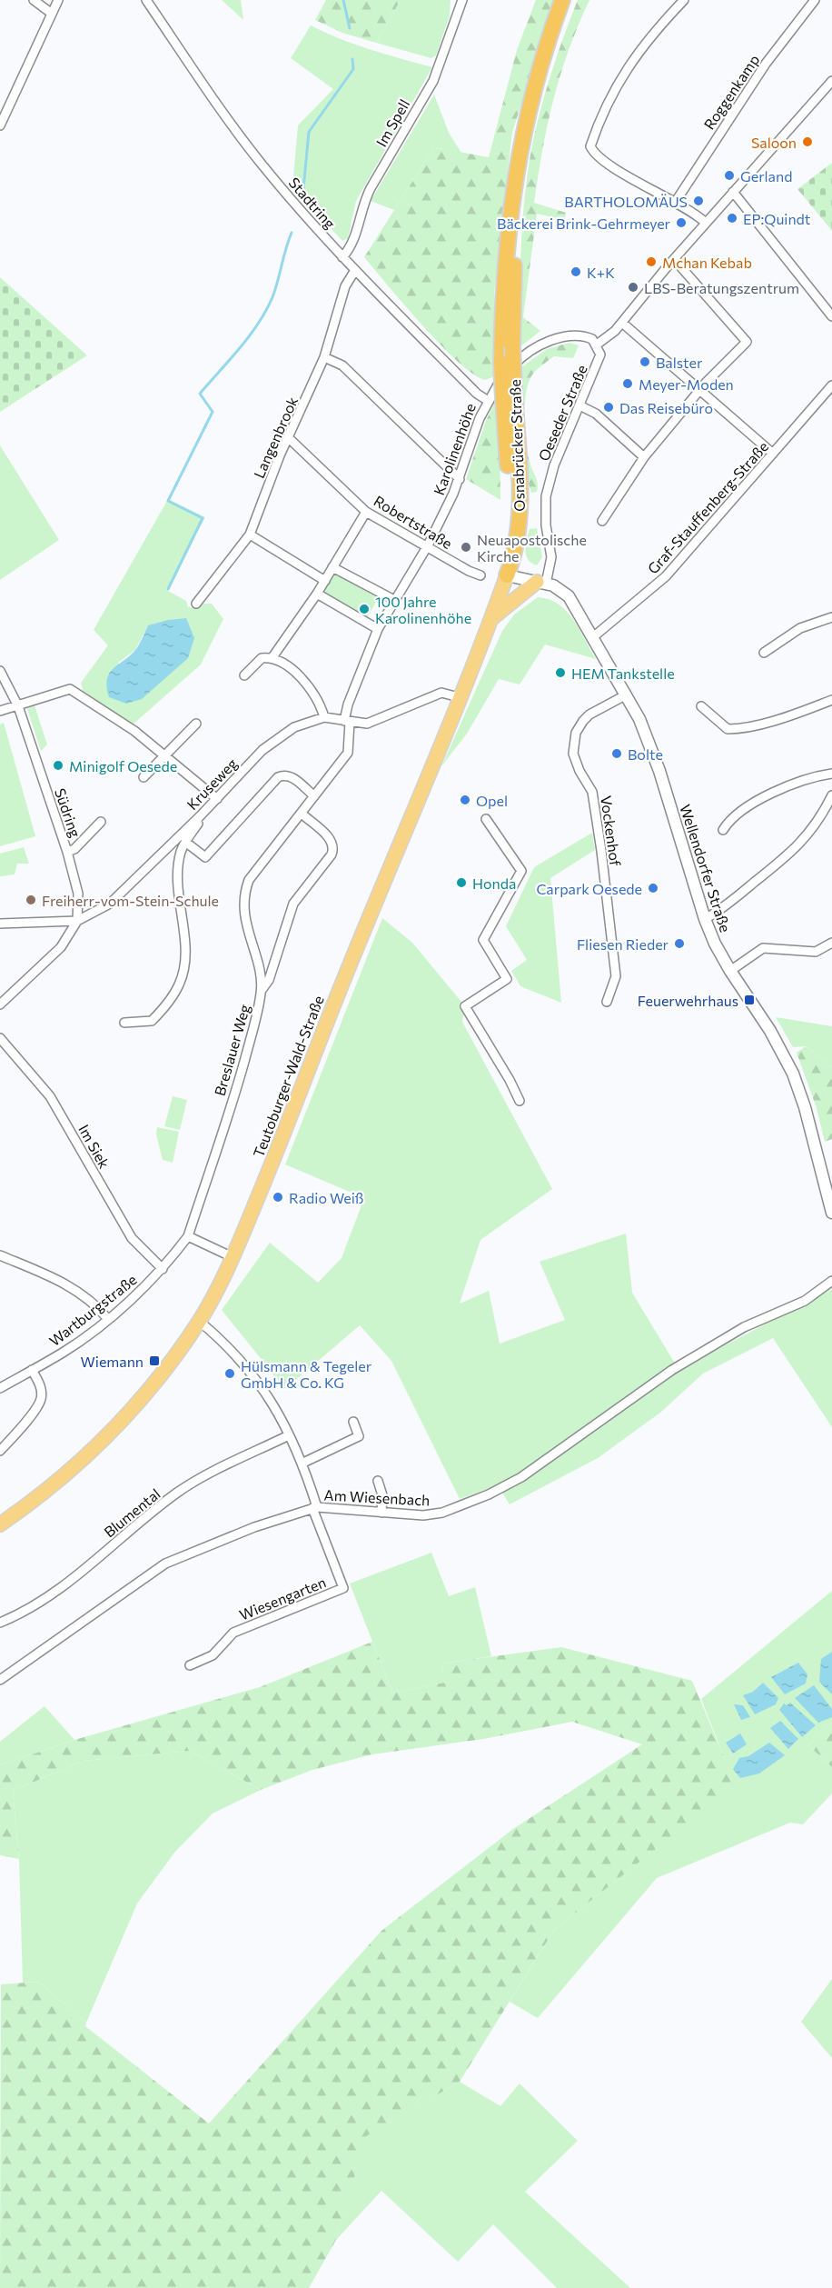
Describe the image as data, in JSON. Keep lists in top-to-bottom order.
{
  "streets": {
    "highway": ["Osnabrücker Straße"],
    "main road": ["Teutoburger-Wald-Straße"],
    "street": [
      "Roggenkamp",
      "Im Spell",
      "Stadtring",
      "Oeseder Straße",
      "Langenbrook",
      "Karolinenhöhe",
      "Graf-Stauffenberg-Straße",
      "Robertstraße",
      "Kruseweg",
      "Südring",
      "Vockenhof",
      "Wellendorfer Straße",
      "Breslauer Weg",
      "Im Siek",
      "Wartburgstraße",
      "Am Wiesenbach",
      "Blumental",
      "Wiesengarten"
    ]
  },
  "crossings": [
    ["Im Spell", "Stadtring"],
    ["Stadtring", "Langenbrook"],
    ["Stadtring", "Karolinenhöhe"],
    ["Oeseder Straße", "Karolinenhöhe"],
    ["Oeseder Straße", "Wellendorfer Straße"],
    ["Langenbrook", "Robertstraße"],
    ["Osnabrücker Straße", "Wellendorfer Straße"],
    ["Osnabrücker Straße", "Teutoburger-Wald-Straße"],
    ["Karolinenhöhe", "Robertstraße"],
    ["Karolinenhöhe", "Kruseweg"],
    ["Karolinenhöhe", "Breslauer Weg"],
    ["Graf-Stauffenberg-Straße", "Wellendorfer Straße"],
    ["Kruseweg", "Südring"],
    ["Kruseweg", "Breslauer Weg"],
    ["Kruseweg", "Teutoburger-Wald-Straße"],
    ["Vockenhof", "Wellendorfer Straße"],
    ["Wellendorfer Straße", "Teutoburger-Wald-Straße"],
    ["Breslauer Weg", "Wartburgstraße"],
    ["Im Siek", "Wartburgstraße"],
    ["Am Wiesenbach", "Wiesengarten"]
  ],
  "places": {
    "other": [
      "Saloon",
      "Gerland",
      "BARTHOLOMÄUS",
      "EP:Quindt",
      "Bäckerei Brink-Gehrmeyer",
      "Mchan Kebab",
      "K+K",
      "LBS-Beratungszentrum",
      "Balster",
      "Meyer-Moden",
      "Das Reisebüro",
      "Neuapostolische Kirche",
      "100 Jahre Karolinenhöhe",
      "HEM Tankstelle",
      "Bolte",
      "Minigolf Oesede",
      "Opel",
      "Honda",
      "Carpark Oesede",
      "Freiherr-vom-Stein-Schule",
      "Fliesen Rieder",
      "Radio Weiß",
      "Hülsmann & Tegeler GmbH & Co. KG"
    ],
    "transit": ["Feuerwehrhaus", "Wiemann"]
  }
}
